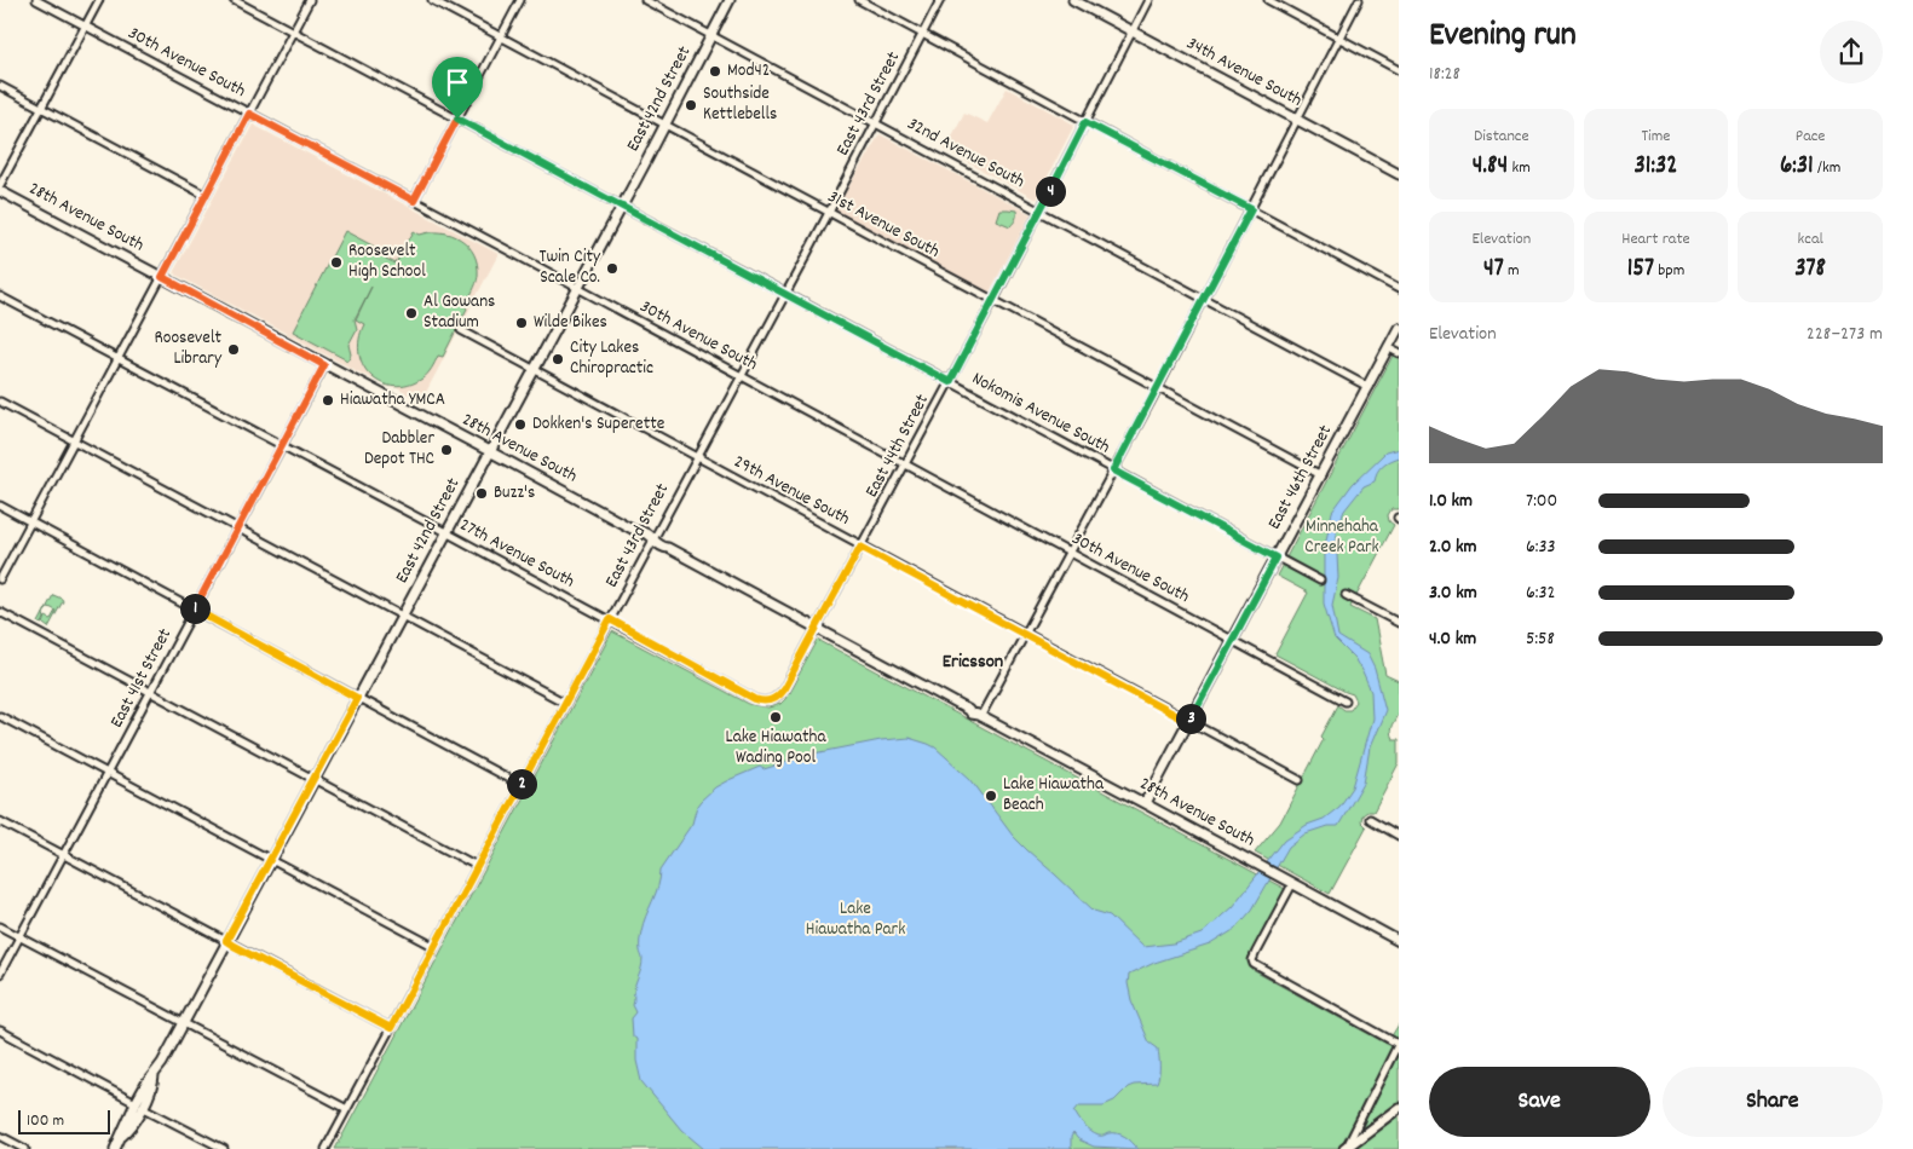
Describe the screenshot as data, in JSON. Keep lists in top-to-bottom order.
{
  "streets": {
    "street": [
      "30th Avenue South",
      "34th Avenue South",
      "East 42nd Street",
      "East 43rd Street",
      "32nd Avenue South",
      "28th Avenue South",
      "31st Avenue South",
      "Nokomis Avenue South",
      "East 44th Street",
      "East 46th Street",
      "29th Avenue South",
      "27th Avenue South",
      "East 41st Street"
    ]
  },
  "crossings": [
    ["30th Avenue South", "East 42nd Street"],
    ["30th Avenue South", "East 43rd Street"],
    ["30th Avenue South", "East 44th Street"],
    ["30th Avenue South", "East 46th Street"],
    ["34th Avenue South", "East 44th Street"],
    ["East 42nd Street", "32nd Avenue South"],
    ["East 42nd Street", "28th Avenue South"],
    ["East 42nd Street", "31st Avenue South"],
    ["East 42nd Street", "Nokomis Avenue South"],
    ["East 42nd Street", "29th Avenue South"],
    ["East 42nd Street", "27th Avenue South"],
    ["East 43rd Street", "32nd Avenue South"],
    ["East 43rd Street", "28th Avenue South"],
    ["East 43rd Street", "31st Avenue South"],
    ["East 43rd Street", "Nokomis Avenue South"],
    ["East 43rd Street", "29th Avenue South"],
    ["East 43rd Street", "27th Avenue South"],
    ["32nd Avenue South", "East 44th Street"],
    ["32nd Avenue South", "East 46th Street"],
    ["28th Avenue South", "East 44th Street"],
    ["28th Avenue South", "East 46th Street"],
    ["28th Avenue South", "East 41st Street"],
    ["31st Avenue South", "East 44th Street"],
    ["31st Avenue South", "East 46th Street"],
    ["Nokomis Avenue South", "East 44th Street"],
    ["Nokomis Avenue South", "East 46th Street"],
    ["East 44th Street", "29th Avenue South"],
    ["East 44th Street", "27th Avenue South"],
    ["East 46th Street", "29th Avenue South"],
    ["27th Avenue South", "East 41st Street"]
  ],
  "districts": ["Ericsson"],
  "parks": ["Minnehaha Creek Park", "Lake Hiawatha Park"],
  "places": [
    "Mod42",
    "Southside Kettlebells",
    "Roosevelt High School",
    "Twin City Scale Co.",
    "Al Gowans Stadium",
    "Wilde Bikes",
    "Roosevelt Library",
    "City Lakes Chiropractic",
    "Hiawatha YMCA",
    "Dokken's Superette",
    "Dabbler Depot THC",
    "Buzz's",
    "Lake Hiawatha Wading Pool",
    "Lake Hiawatha Beach"
  ],
  "scale_bar": "100 m",
  "page": {
    "heading": ["Evening run", "18:28"],
    "stats": [
      ["Distance", "4.84 km"],
      ["Time", "31:32"],
      ["Pace", "6:31 /km"],
      ["Elevation", "47 m"],
      ["Heart rate", "157 bpm"],
      ["kcal", "378"]
    ],
    "pins": [
      "4",
      "1",
      "3",
      "2"
    ],
    "chart": ["Elevation", "228–273 m"],
    "list": [
      {
        "name": "1.0 km",
        "note": "7:00"
      },
      {
        "name": "2.0 km",
        "note": "6:33"
      },
      {
        "name": "3.0 km",
        "note": "6:32"
      },
      {
        "name": "4.0 km",
        "note": "5:58"
      }
    ],
    "buttons": ["Save", "Share"],
    "scale": "100 m"
  }
}
